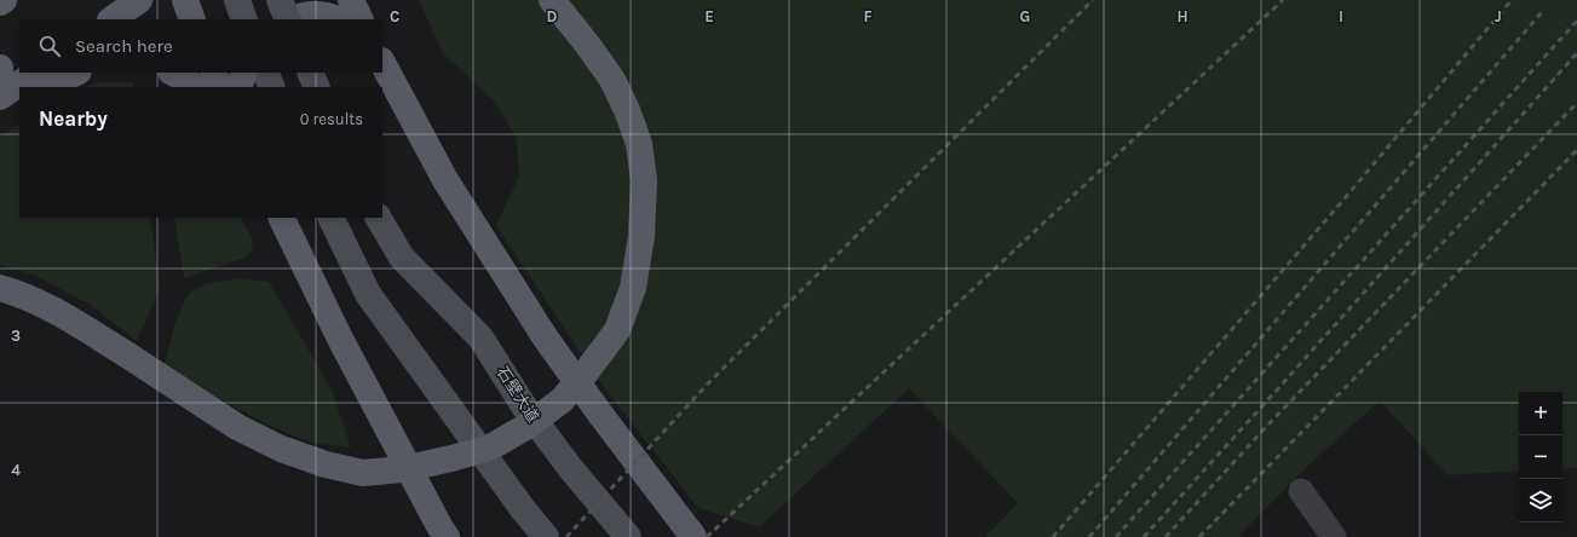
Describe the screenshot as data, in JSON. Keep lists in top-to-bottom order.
{
  "streets": {
    "street": ["石壁大道"]
  },
  "page": {
    "search": "Search here",
    "heading": ["Nearby", "0 results"],
    "map_buttons": ["+", "−"]
  },
  "grid": {
    "columns": [
      "C",
      "D",
      "E",
      "F",
      "G",
      "H",
      "I",
      "J"
    ],
    "rows": ["3", "4"]
  }
}
